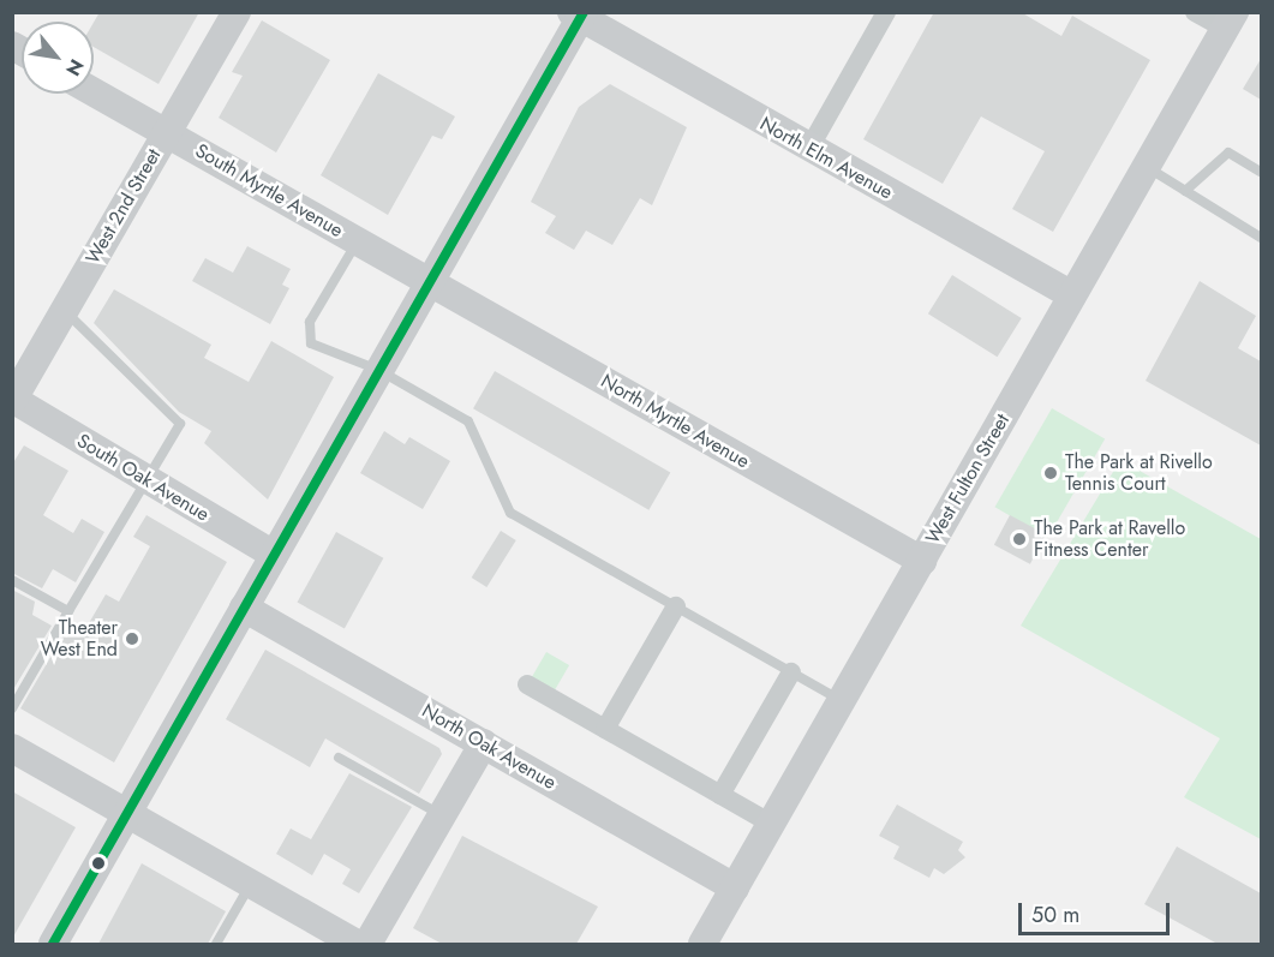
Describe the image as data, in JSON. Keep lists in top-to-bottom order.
{
  "streets": {
    "street": [
      "North Elm Avenue",
      "South Myrtle Avenue",
      "West 2nd Street",
      "North Myrtle Avenue",
      "South Oak Avenue",
      "West Fulton Street",
      "North Oak Avenue"
    ]
  },
  "crossings": [
    ["North Elm Avenue", "West Fulton Street"],
    ["South Myrtle Avenue", "West 2nd Street"],
    ["South Myrtle Avenue", "North Myrtle Avenue"],
    ["West 2nd Street", "South Oak Avenue"],
    ["North Myrtle Avenue", "West Fulton Street"],
    ["West Fulton Street", "North Oak Avenue"]
  ],
  "places": ["The Park at Rivello Tennis Court", "The Park at Ravello Fitness Center", "Theater West End"],
  "scale_bar": "50 m",
  "north": "bottom right"
}
